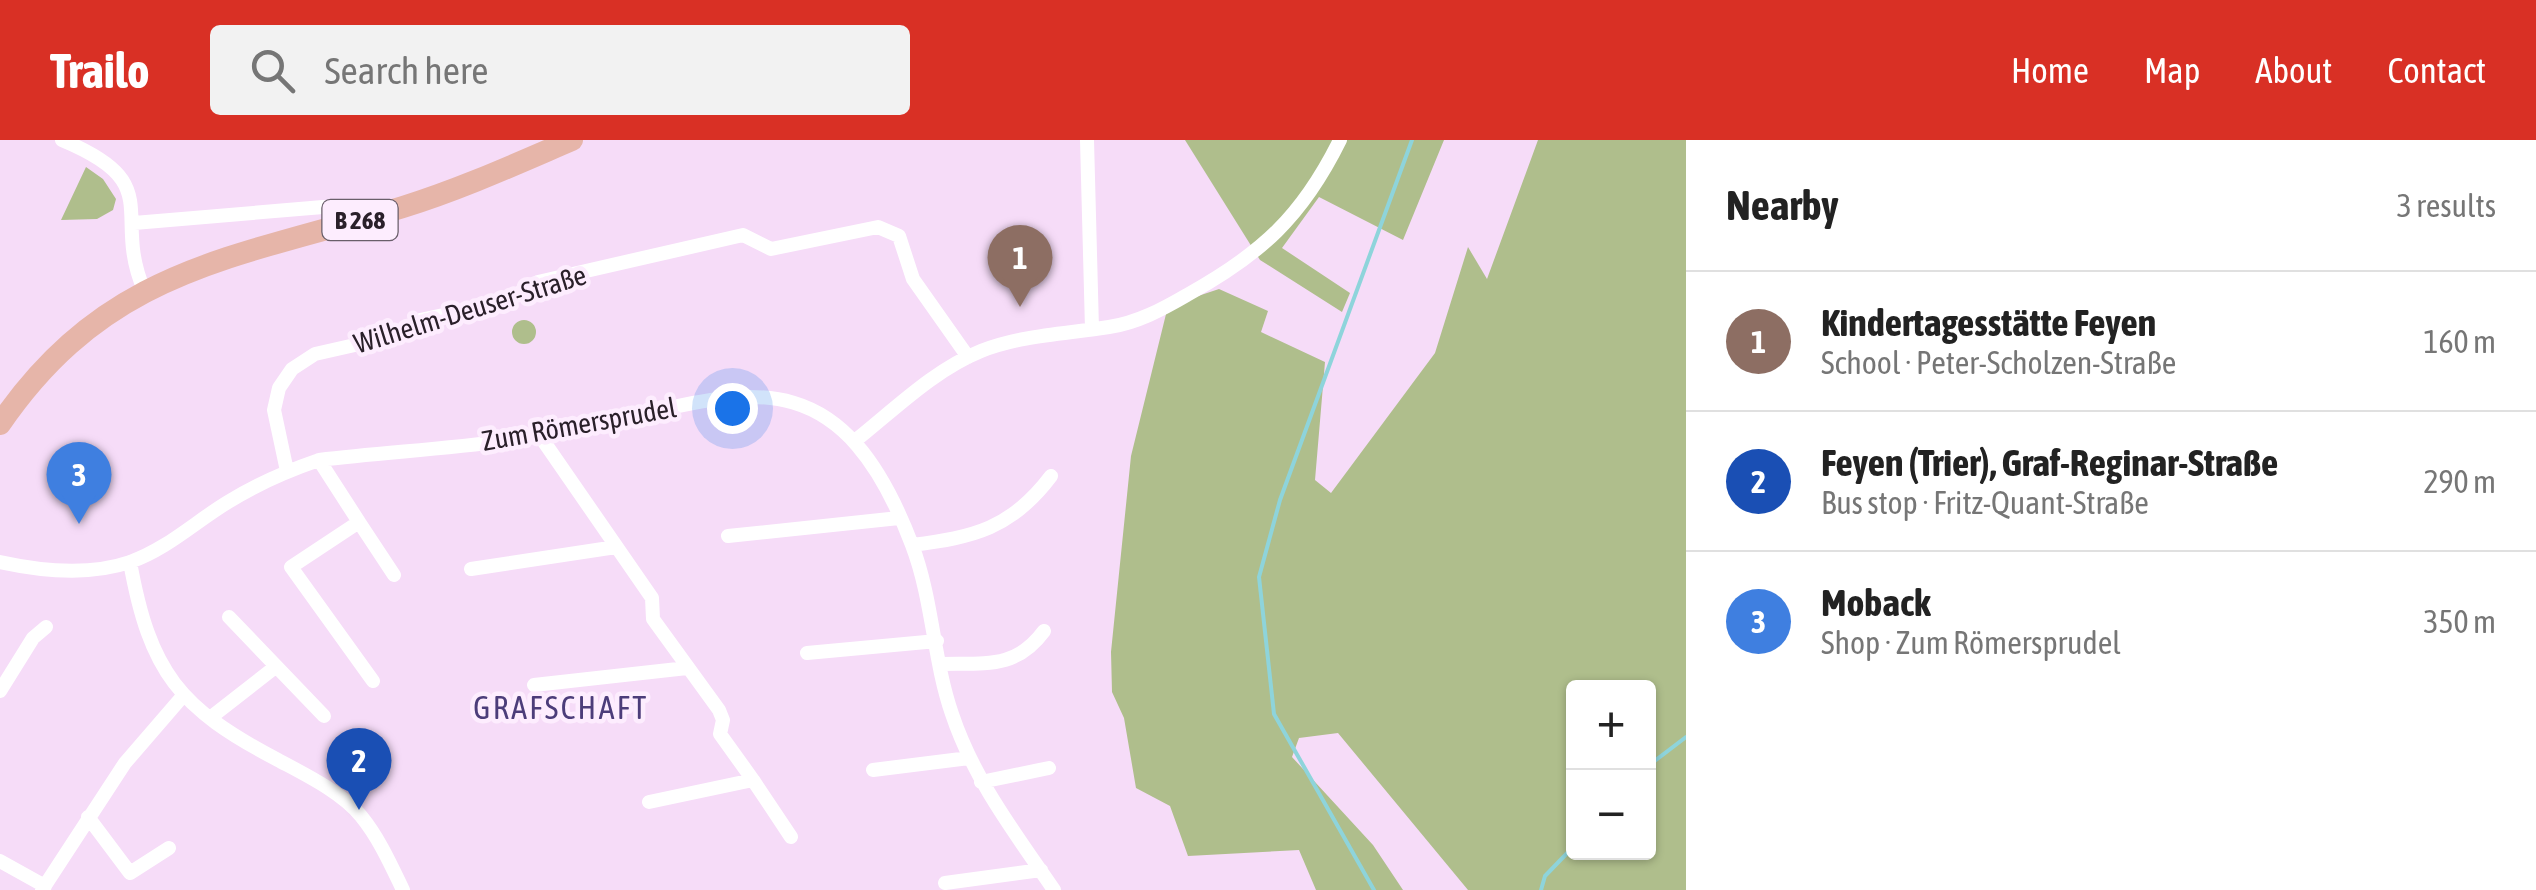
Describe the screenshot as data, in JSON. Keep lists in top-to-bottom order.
{
  "streets": {
    "main road": ["B 268"],
    "street": ["Wilhelm-Deuser-Straße", "Zum Römersprudel"]
  },
  "crossings": [
    ["Wilhelm-Deuser-Straße", "Zum Römersprudel"]
  ],
  "districts": ["GRAFSCHAFT"],
  "page": {
    "header": "Trailo",
    "search": "Search here",
    "nav": [
      "Home",
      "Map",
      "About",
      "Contact"
    ],
    "heading": ["Nearby", "3 results"],
    "pins": ["1", "3", "2"],
    "list": [
      {
        "mark": "1",
        "name": "Kindertagesstätte Feyen",
        "note": "School · Peter-Scholzen-Straße",
        "value": "160 m"
      },
      {
        "mark": "2",
        "name": "Feyen (Trier), Graf-Reginar-Straße",
        "note": "Bus stop · Fritz-Quant-Straße",
        "value": "290 m"
      },
      {
        "mark": "3",
        "name": "Moback",
        "note": "Shop · Zum Römersprudel",
        "value": "350 m"
      }
    ],
    "map_buttons": ["+", "−"]
  }
}
